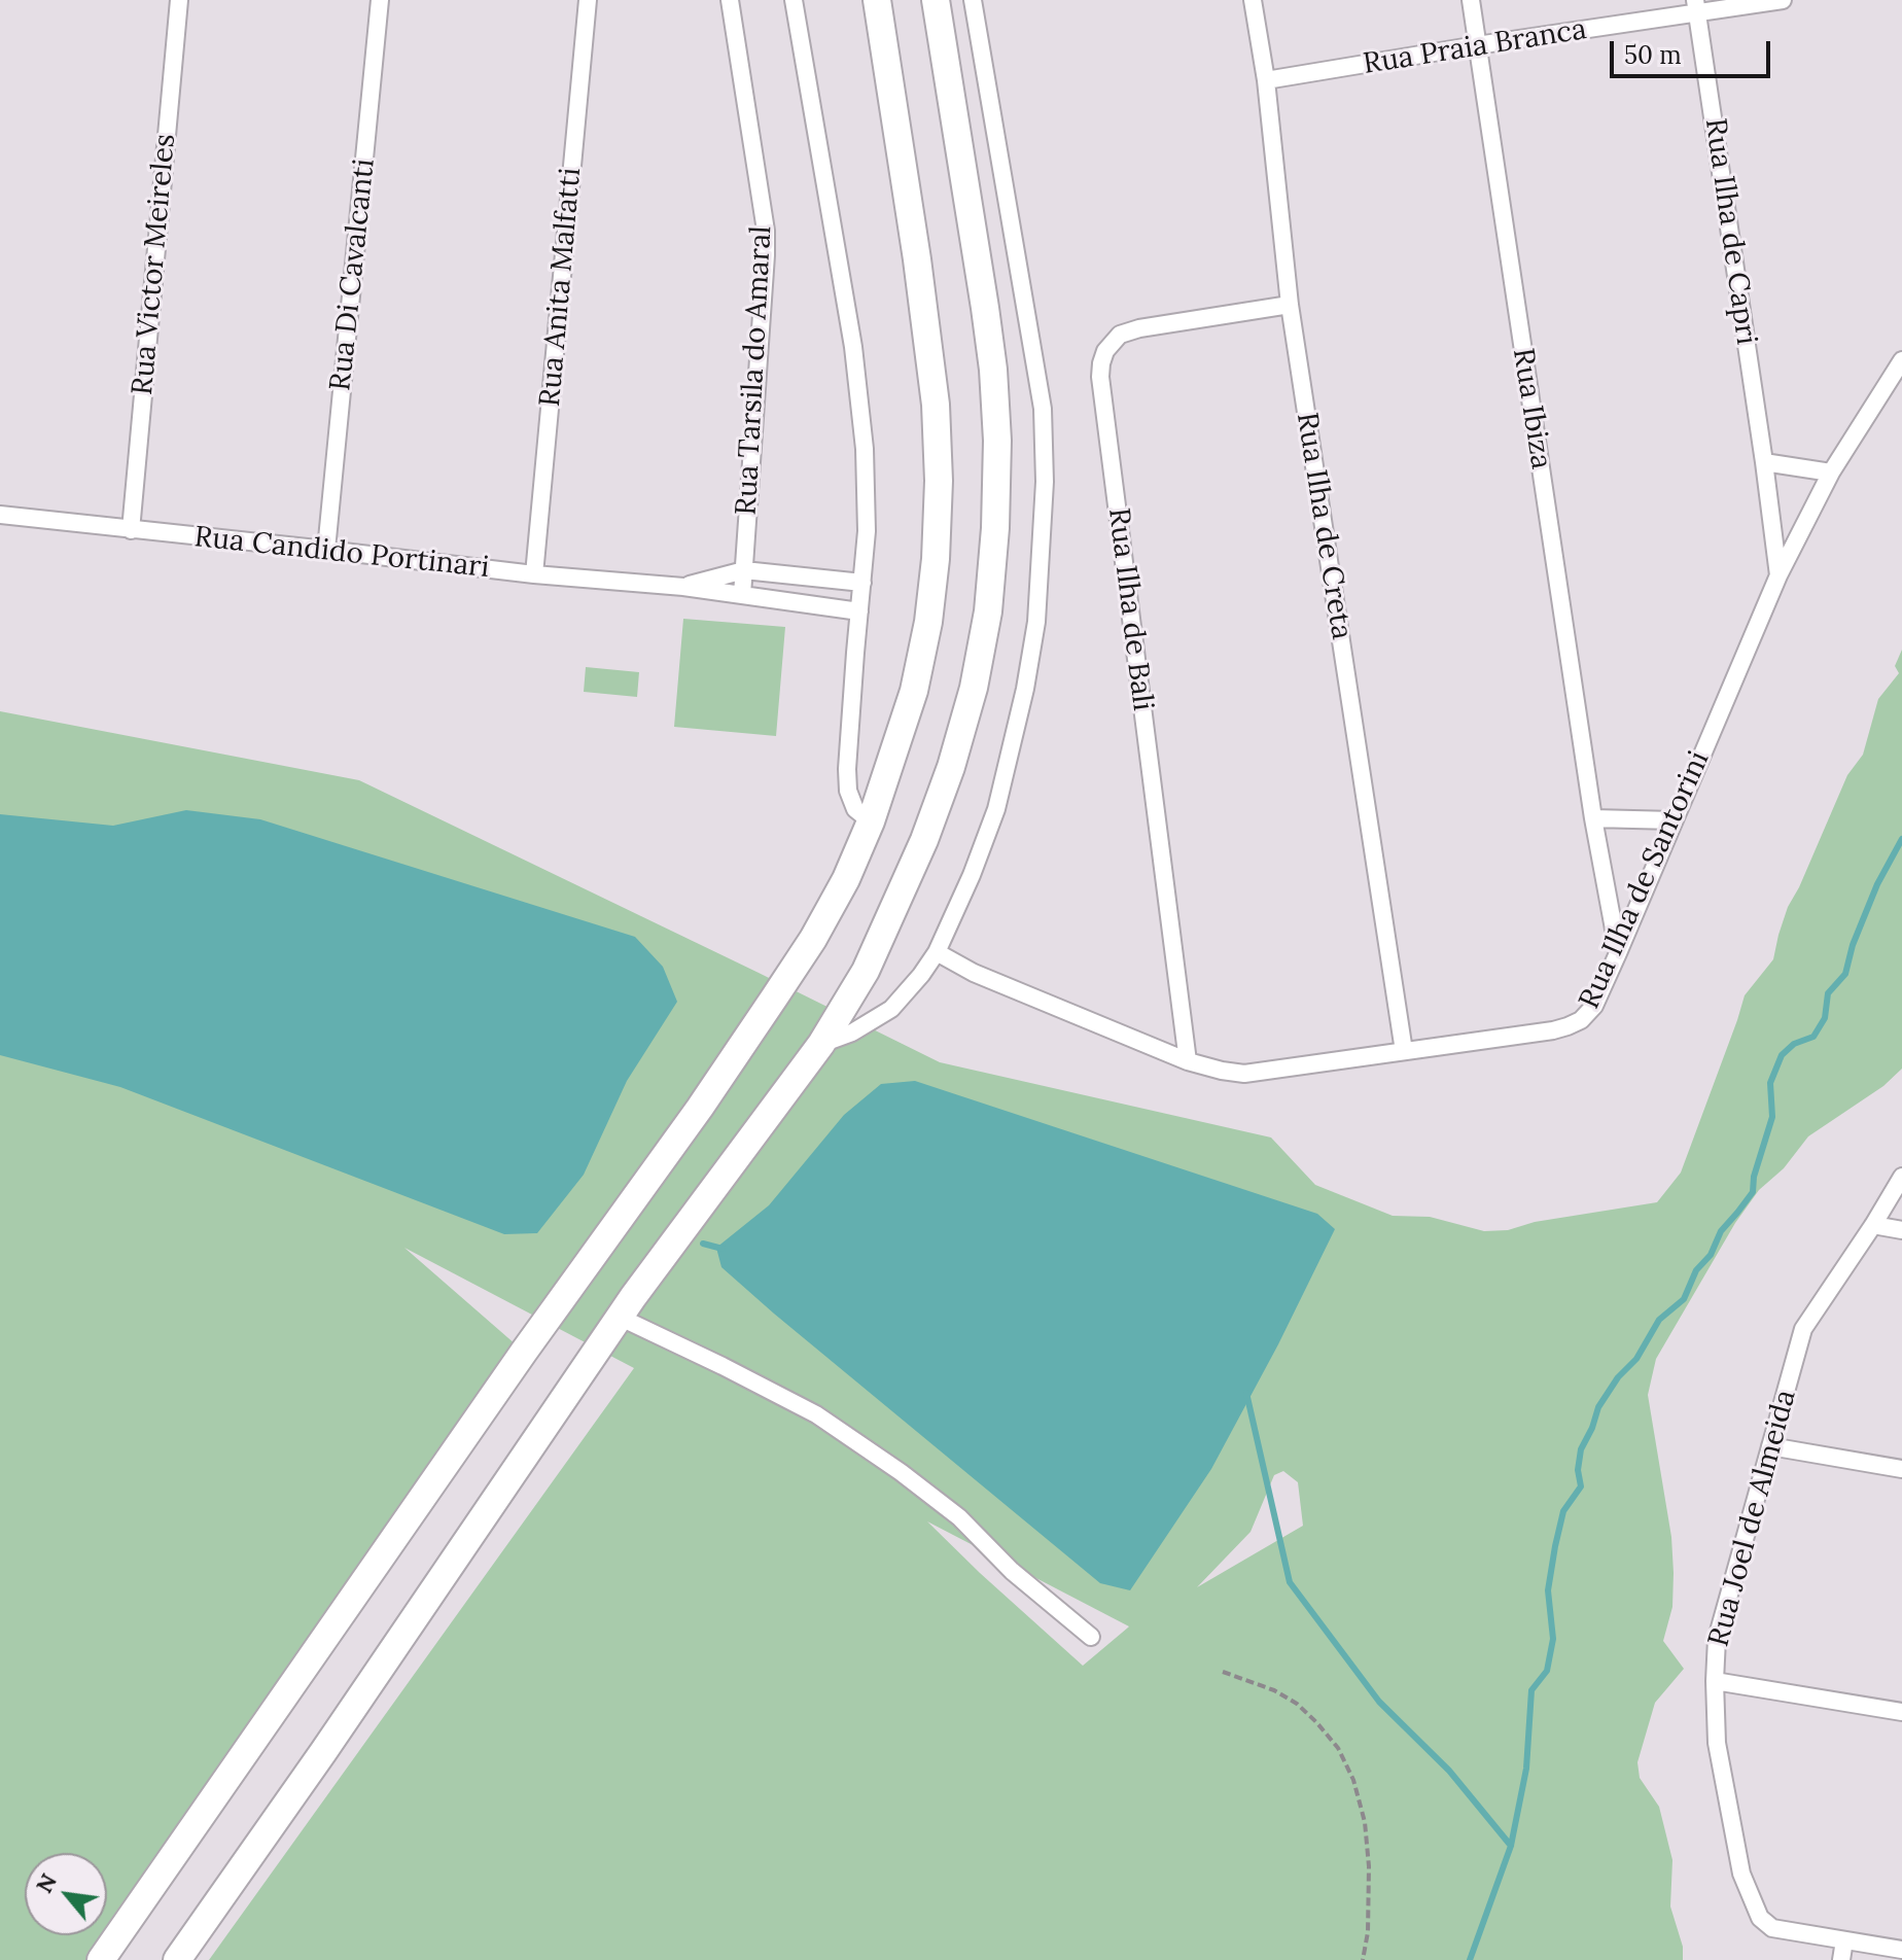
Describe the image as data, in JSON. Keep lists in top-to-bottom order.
{
  "streets": {
    "street": [
      "Rua Praia Branca",
      "Rua Ilha de Capri",
      "Rua Victor Meireles",
      "Rua Di Cavalcanti",
      "Rua Anita Malfatti",
      "Rua Tarsila do Amaral",
      "Rua Ibiza",
      "Rua Ilha de Creta",
      "Rua Candido Portinari",
      "Rua Ilha de Bali",
      "Rua Ilha de Santorini",
      "Rua Joel de Almeida"
    ]
  },
  "crossings": [
    ["Rua Praia Branca", "Rua Ilha de Capri"],
    ["Rua Praia Branca", "Rua Ibiza"],
    ["Rua Praia Branca", "Rua Ilha de Creta"],
    ["Rua Ilha de Capri", "Rua Ilha de Santorini"],
    ["Rua Victor Meireles", "Rua Candido Portinari"],
    ["Rua Di Cavalcanti", "Rua Candido Portinari"],
    ["Rua Anita Malfatti", "Rua Candido Portinari"],
    ["Rua Tarsila do Amaral", "Rua Candido Portinari"],
    ["Rua Ibiza", "Rua Ilha de Santorini"],
    ["Rua Ilha de Creta", "Rua Ilha de Bali"],
    ["Rua Ilha de Creta", "Rua Ilha de Santorini"],
    ["Rua Ilha de Bali", "Rua Ilha de Santorini"]
  ],
  "scale_bar": "50 m",
  "north": "top left"
}
